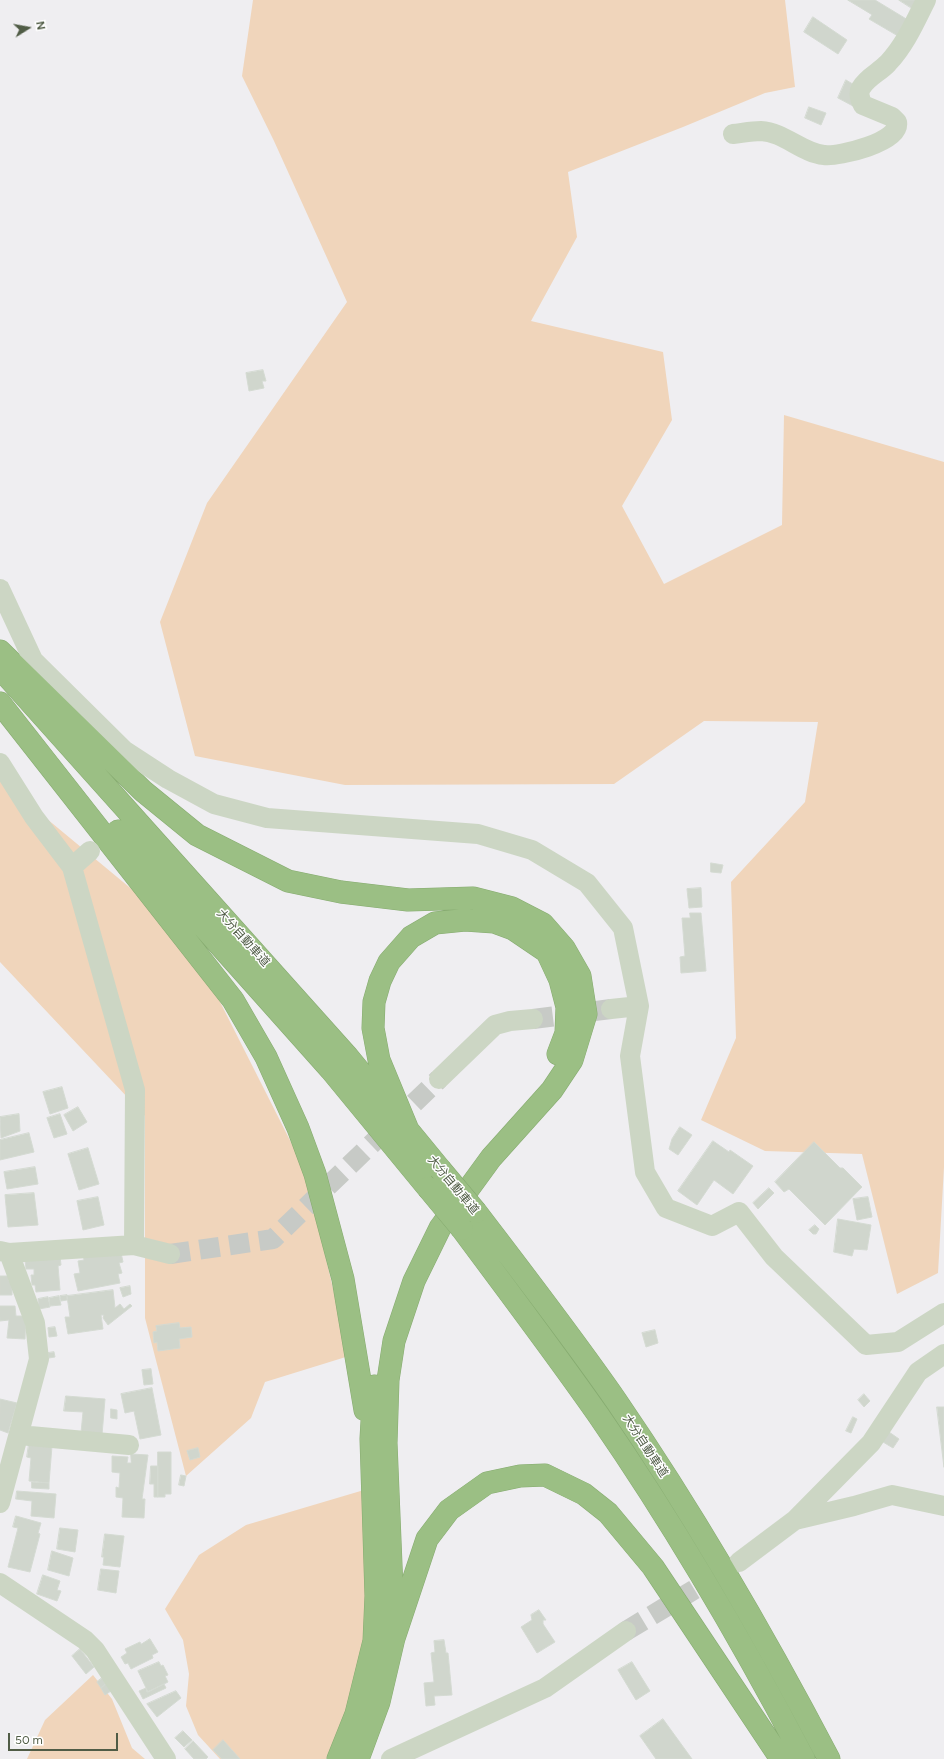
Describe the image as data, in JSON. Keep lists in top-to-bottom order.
{
  "streets": {
    "highway": ["大分自動車道"]
  },
  "scale_bar": "50 m",
  "north": "right"
}
